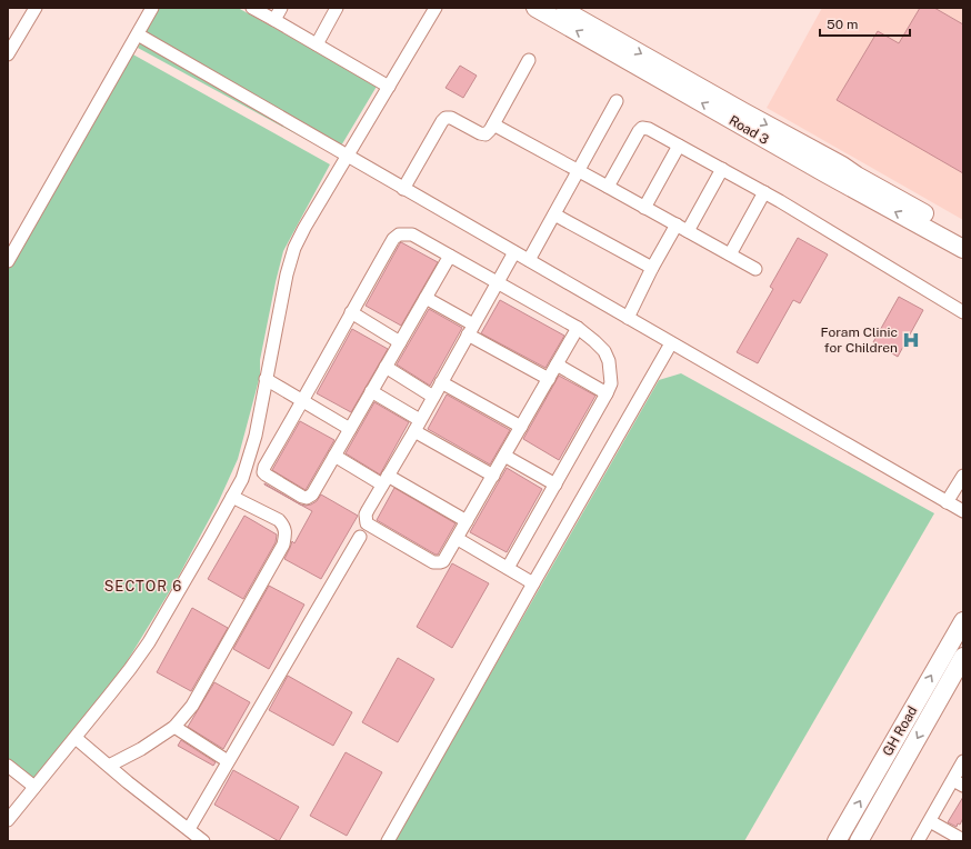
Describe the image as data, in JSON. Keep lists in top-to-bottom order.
{
  "streets": {
    "street": ["Road 3", "GH Road"]
  },
  "districts": ["SECTOR 6"],
  "places": {
    "hospital": ["Foram Clinic for Children"]
  },
  "scale_bar": "50 m"
}
